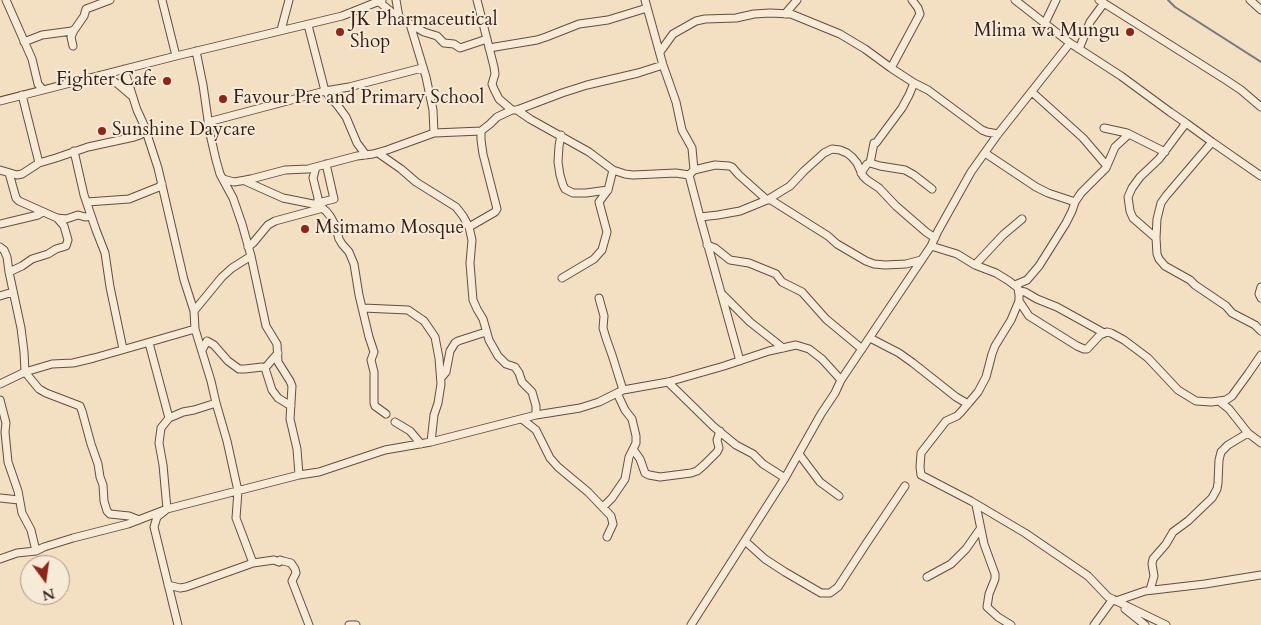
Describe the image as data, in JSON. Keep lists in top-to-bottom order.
{
  "places": [
    "JK Pharmaceutical Shop",
    "Mlima wa Mungu",
    "Fighter Cafe",
    "Favour Pre and Primary School",
    "Sunshine Daycare",
    "Msimamo Mosque"
  ],
  "north": "bottom"
}
